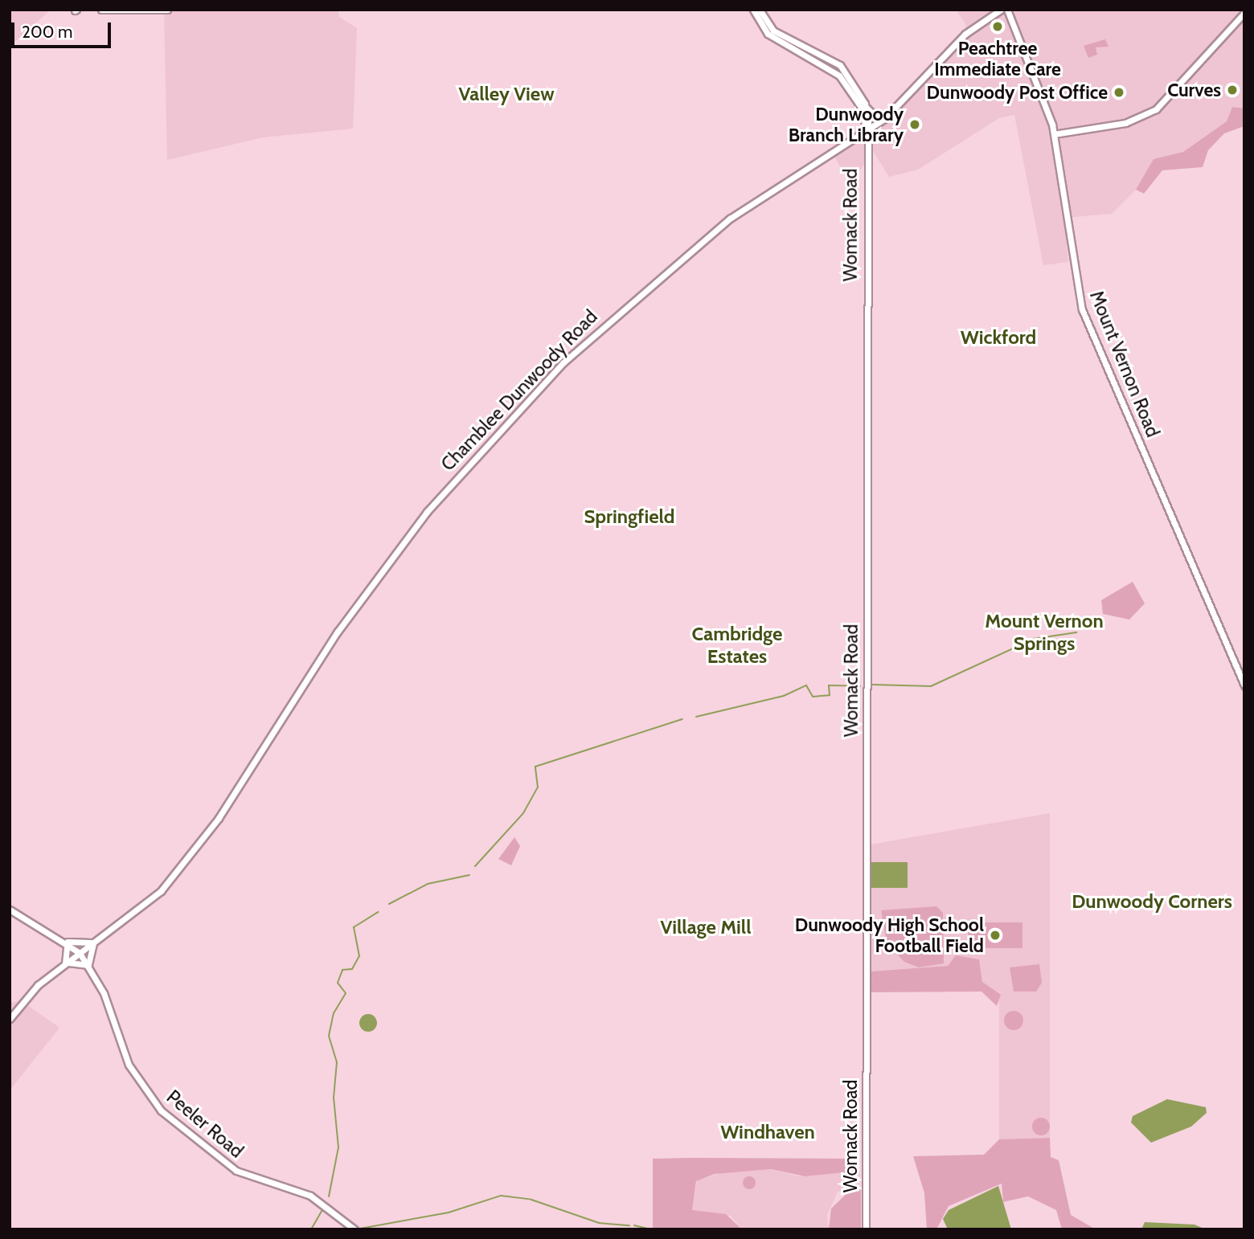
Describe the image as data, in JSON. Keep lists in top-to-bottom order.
{
  "streets": {
    "street": [
      "Womack Road",
      "Mount Vernon Road",
      "Chamblee Dunwoody Road",
      "Peeler Road"
    ]
  },
  "crossings": [
    ["Womack Road", "Chamblee Dunwoody Road"]
  ],
  "districts": [
    "Valley View",
    "Wickford",
    "Springfield",
    "Mount Vernon Springs",
    "Cambridge Estates",
    "Dunwoody Corners",
    "Village Mill",
    "Windhaven"
  ],
  "places": [
    "Peachtree Immediate Care",
    "Curves",
    "Dunwoody Post Office",
    "Dunwoody Branch Library",
    "Dunwoody High School Football Field"
  ],
  "scale_bar": "200 m"
}
